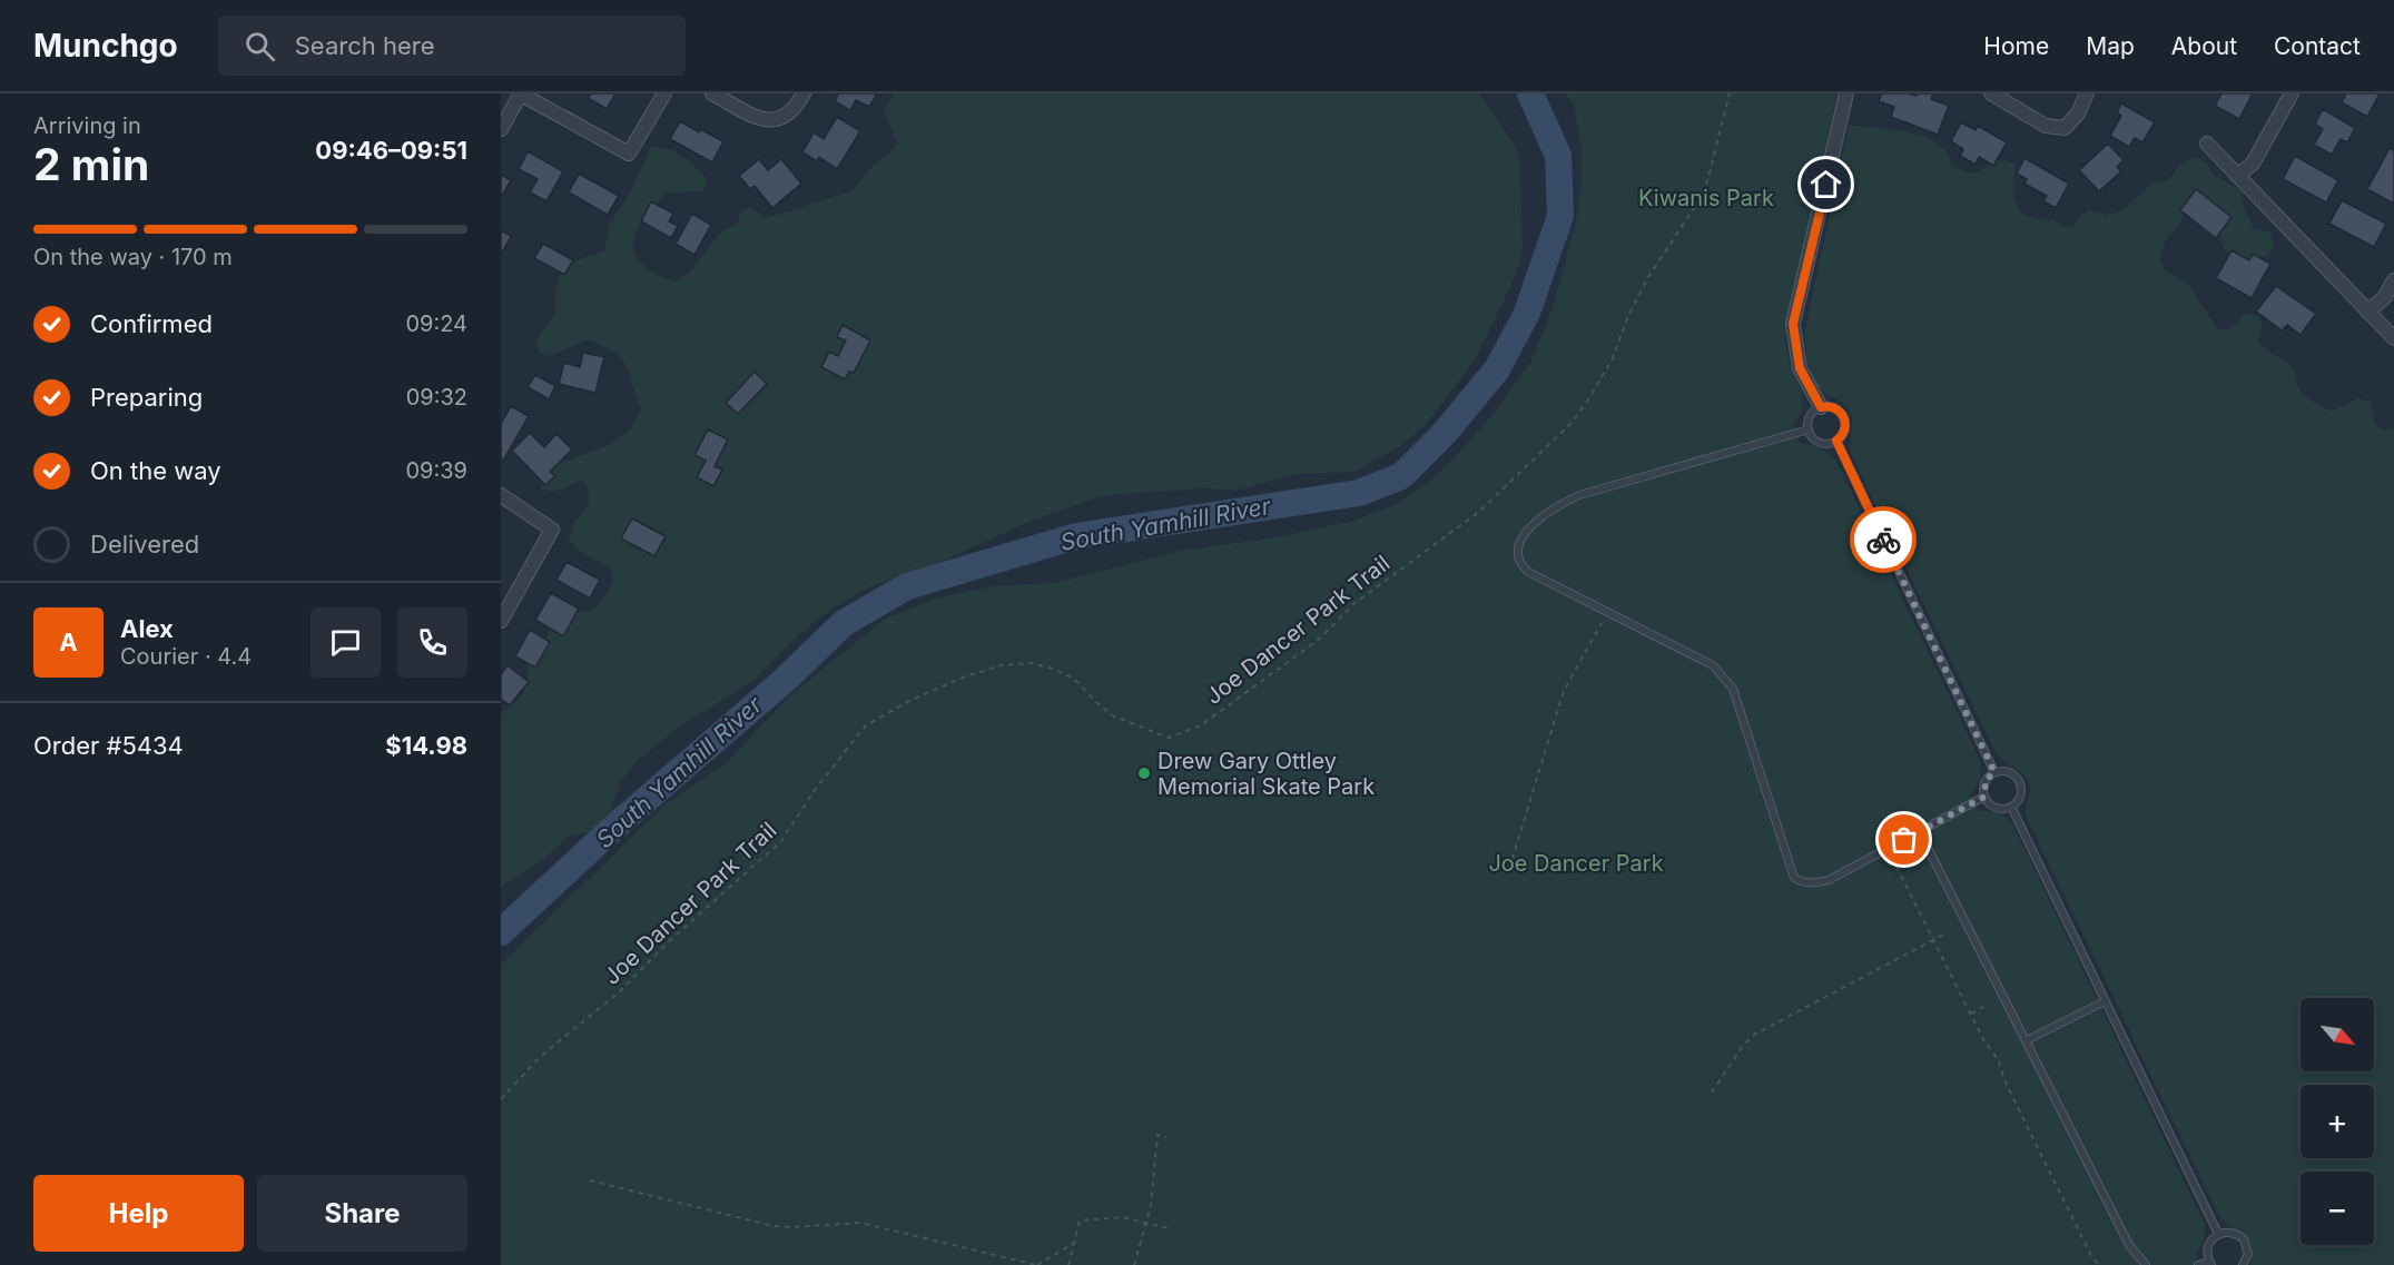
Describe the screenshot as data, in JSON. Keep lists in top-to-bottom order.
{
  "streets": {
    "path": ["Joe Dancer Park Trail"]
  },
  "water": ["South Yamhill River"],
  "parks": ["Kiwanis Park", "Joe Dancer Park"],
  "places": ["Drew Gary Ottley Memorial Skate Park"],
  "north": "bottom right",
  "page": {
    "header": "Munchgo",
    "search": "Search here",
    "nav": [
      "Home",
      "Map",
      "About",
      "Contact"
    ],
    "heading": ["2 min", "Arriving in", "09:46–09:51"],
    "panel": [
      "Alex",
      "Courier · 4.4",
      "Order #5434",
      "$14.98"
    ],
    "bar": "On the way · 170 m",
    "list": [
      ["Confirmed", "09:24"],
      ["Preparing", "09:32"],
      ["On the way", "09:39"],
      "Delivered"
    ],
    "round": "A",
    "map_buttons": ["+", "−"],
    "buttons": ["Help", "Share"]
  }
}
